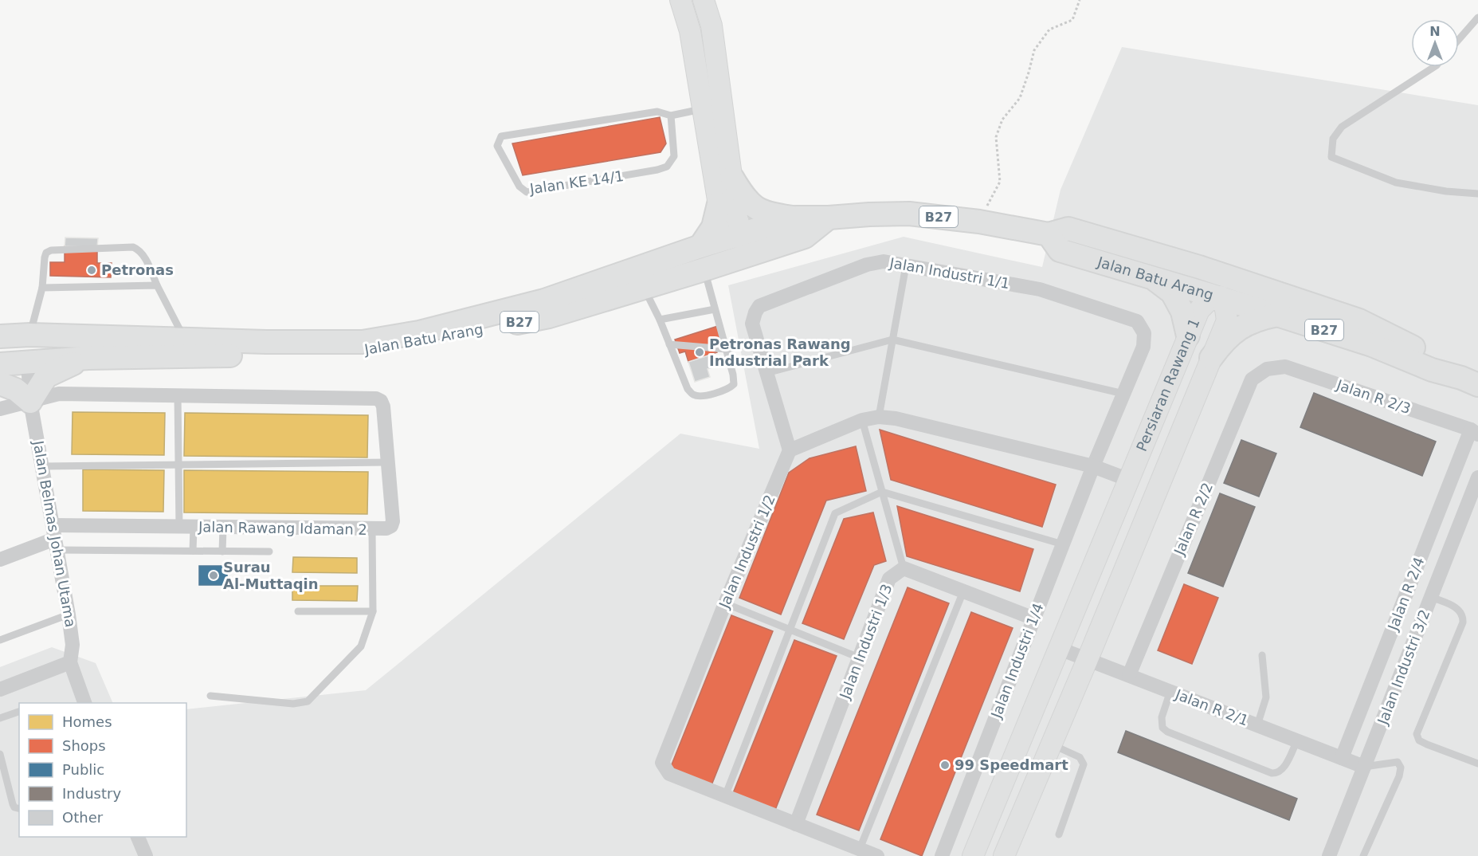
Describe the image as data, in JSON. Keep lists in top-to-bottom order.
{
  "streets": {
    "main road": ["B27", "Jalan Batu Arang"],
    "street": [
      "Jalan Industri 1/1",
      "Persiaran Rawang 1",
      "Jalan R 2/3",
      "Jalan R 2/2",
      "Jalan Rawang Idaman 2",
      "Jalan Belmas Johan Utama",
      "Jalan Industri 1/2",
      "Jalan R 2/4",
      "Jalan Industri 1/3",
      "Jalan Industri 1/4",
      "Jalan Industri 3/2",
      "Jalan R 2/1"
    ],
    "lane": ["Jalan KE 14/1"]
  },
  "crossings": [
    ["Jalan Industri 1/1", "Jalan Industri 1/2"],
    ["Jalan Industri 1/1", "Jalan Industri 1/4"],
    ["Jalan Batu Arang", "Persiaran Rawang 1"],
    ["Jalan Batu Arang", "Jalan Belmas Johan Utama"],
    ["Persiaran Rawang 1", "Jalan R 2/1"],
    ["Jalan R 2/3", "Jalan R 2/2"],
    ["Jalan R 2/3", "Jalan R 2/4"],
    ["Jalan R 2/2", "Jalan R 2/1"],
    ["Jalan Rawang Idaman 2", "Jalan Belmas Johan Utama"],
    ["Jalan Industri 1/2", "Jalan Industri 1/3"],
    ["Jalan R 2/4", "Jalan R 2/1"],
    ["Jalan Industri 1/3", "Jalan Industri 1/4"],
    ["Jalan Industri 3/2", "Jalan R 2/1"]
  ],
  "places": [
    "Petronas",
    "Petronas Rawang Industrial Park",
    "Surau Al-Muttaqin",
    "99 Speedmart"
  ],
  "legend": [
    "Homes",
    "Shops",
    "Public",
    "Industry",
    "Other"
  ],
  "north": "top"
}
